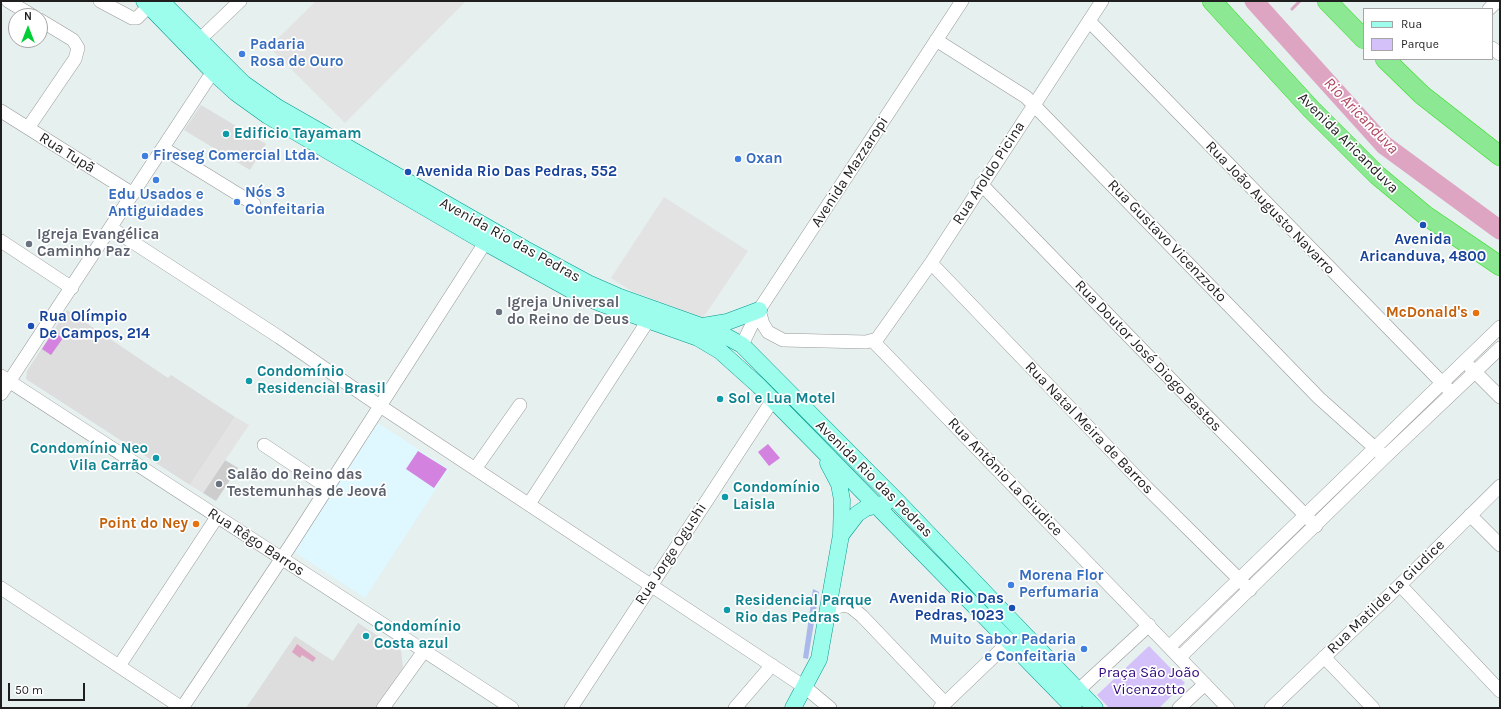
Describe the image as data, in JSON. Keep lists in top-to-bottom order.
{
  "streets": {
    "highway": ["Avenida Aricanduva"],
    "main road": ["Avenida Rio das Pedras"],
    "street": [
      "Rua Tupã",
      "Avenida Mazzaropi",
      "Rua Aroldo Picina",
      "Rua João Augusto Navarro",
      "Rua Gustavo Vicenzzoto",
      "Rua Doutor José Diogo Bastos",
      "Rua Natal Meira de Barros",
      "Rua Antônio La Giudice",
      "Rua Rêgo Barros",
      "Rua Jorge Ogushi",
      "Rua Matilde La Giudice"
    ]
  },
  "crossings": [
    ["Avenida Mazzaropi", "Avenida Rio das Pedras"],
    ["Avenida Mazzaropi", "Rua Gustavo Vicenzzoto"],
    ["Rua Aroldo Picina", "Rua João Augusto Navarro"],
    ["Rua Aroldo Picina", "Rua Gustavo Vicenzzoto"],
    ["Rua Aroldo Picina", "Rua Doutor José Diogo Bastos"],
    ["Rua Aroldo Picina", "Rua Natal Meira de Barros"],
    ["Rua Aroldo Picina", "Rua Antônio La Giudice"],
    ["Avenida Rio das Pedras", "Rua Jorge Ogushi"]
  ],
  "water": ["Rio Aricanduva"],
  "parks": ["Praça São João Vicenzotto"],
  "places": [
    "Padaria Rosa de Ouro",
    "Edificio Tayamam",
    "Fireseg Comercial Ltda.",
    "Oxan",
    "Avenida Rio Das Pedras, 552",
    "Edu Usados e Antiguidades",
    "Nós 3 Confeitaria",
    "Avenida Aricanduva, 4800",
    "Igreja Evangélica Caminho Paz",
    "Igreja Universal do Reino de Deus",
    "McDonald's",
    "Rua Olímpio De Campos, 214",
    "Condomínio Residencial Brasil",
    "Sol e Lua Motel",
    "Condomínio Neo Vila Carrão",
    "Salão do Reino das Testemunhas de Jeová",
    "Condomínio Laisla",
    "Point do Ney",
    "Morena Flor Perfumaria",
    "Avenida Rio Das Pedras, 1023",
    "Residencial Parque Rio das Pedras",
    "Condomínio Costa azul",
    "Muito Sabor Padaria e Confeitaria"
  ],
  "legend": ["Rua", "Parque"],
  "scale_bar": "50 m",
  "north": "top"
}
